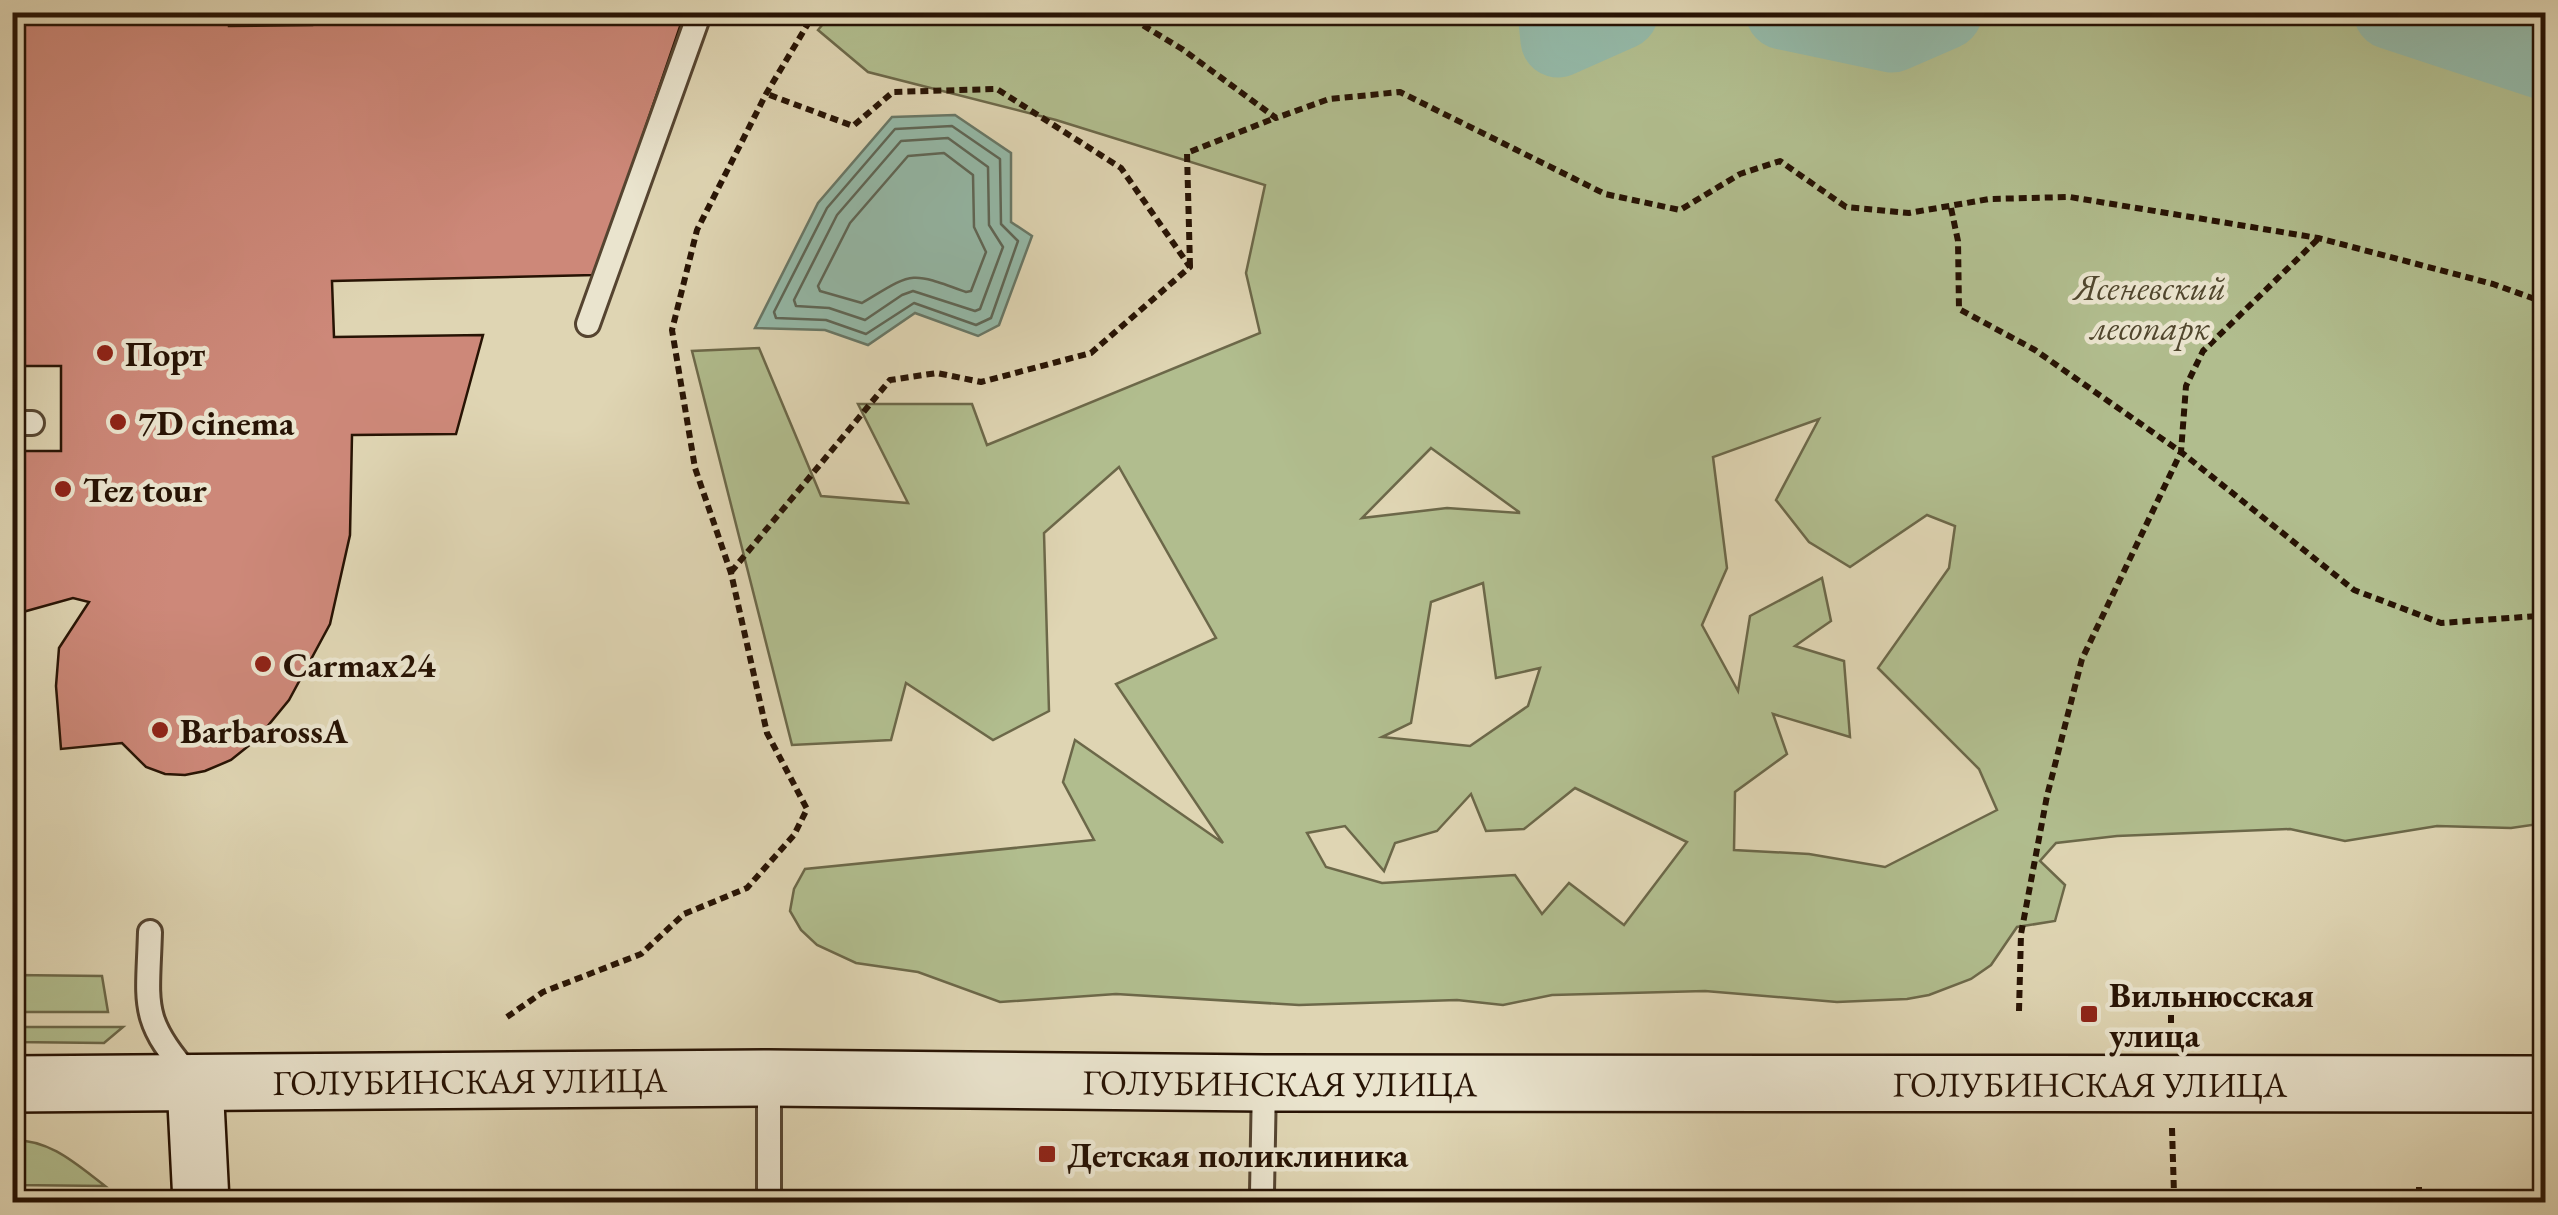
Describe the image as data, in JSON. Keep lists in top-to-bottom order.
{
  "streets": {
    "street": ["ГОЛУБИНСКАЯ УЛИЦА"]
  },
  "parks": ["Ясеневский лесопарк"],
  "places": {
    "other": [
      "Порт",
      "7D cinema",
      "Tez tour",
      "Carmax24",
      "BarbarossA"
    ],
    "transit": ["Вильнюсская улица", "Детская поликлиника"]
  }
}
